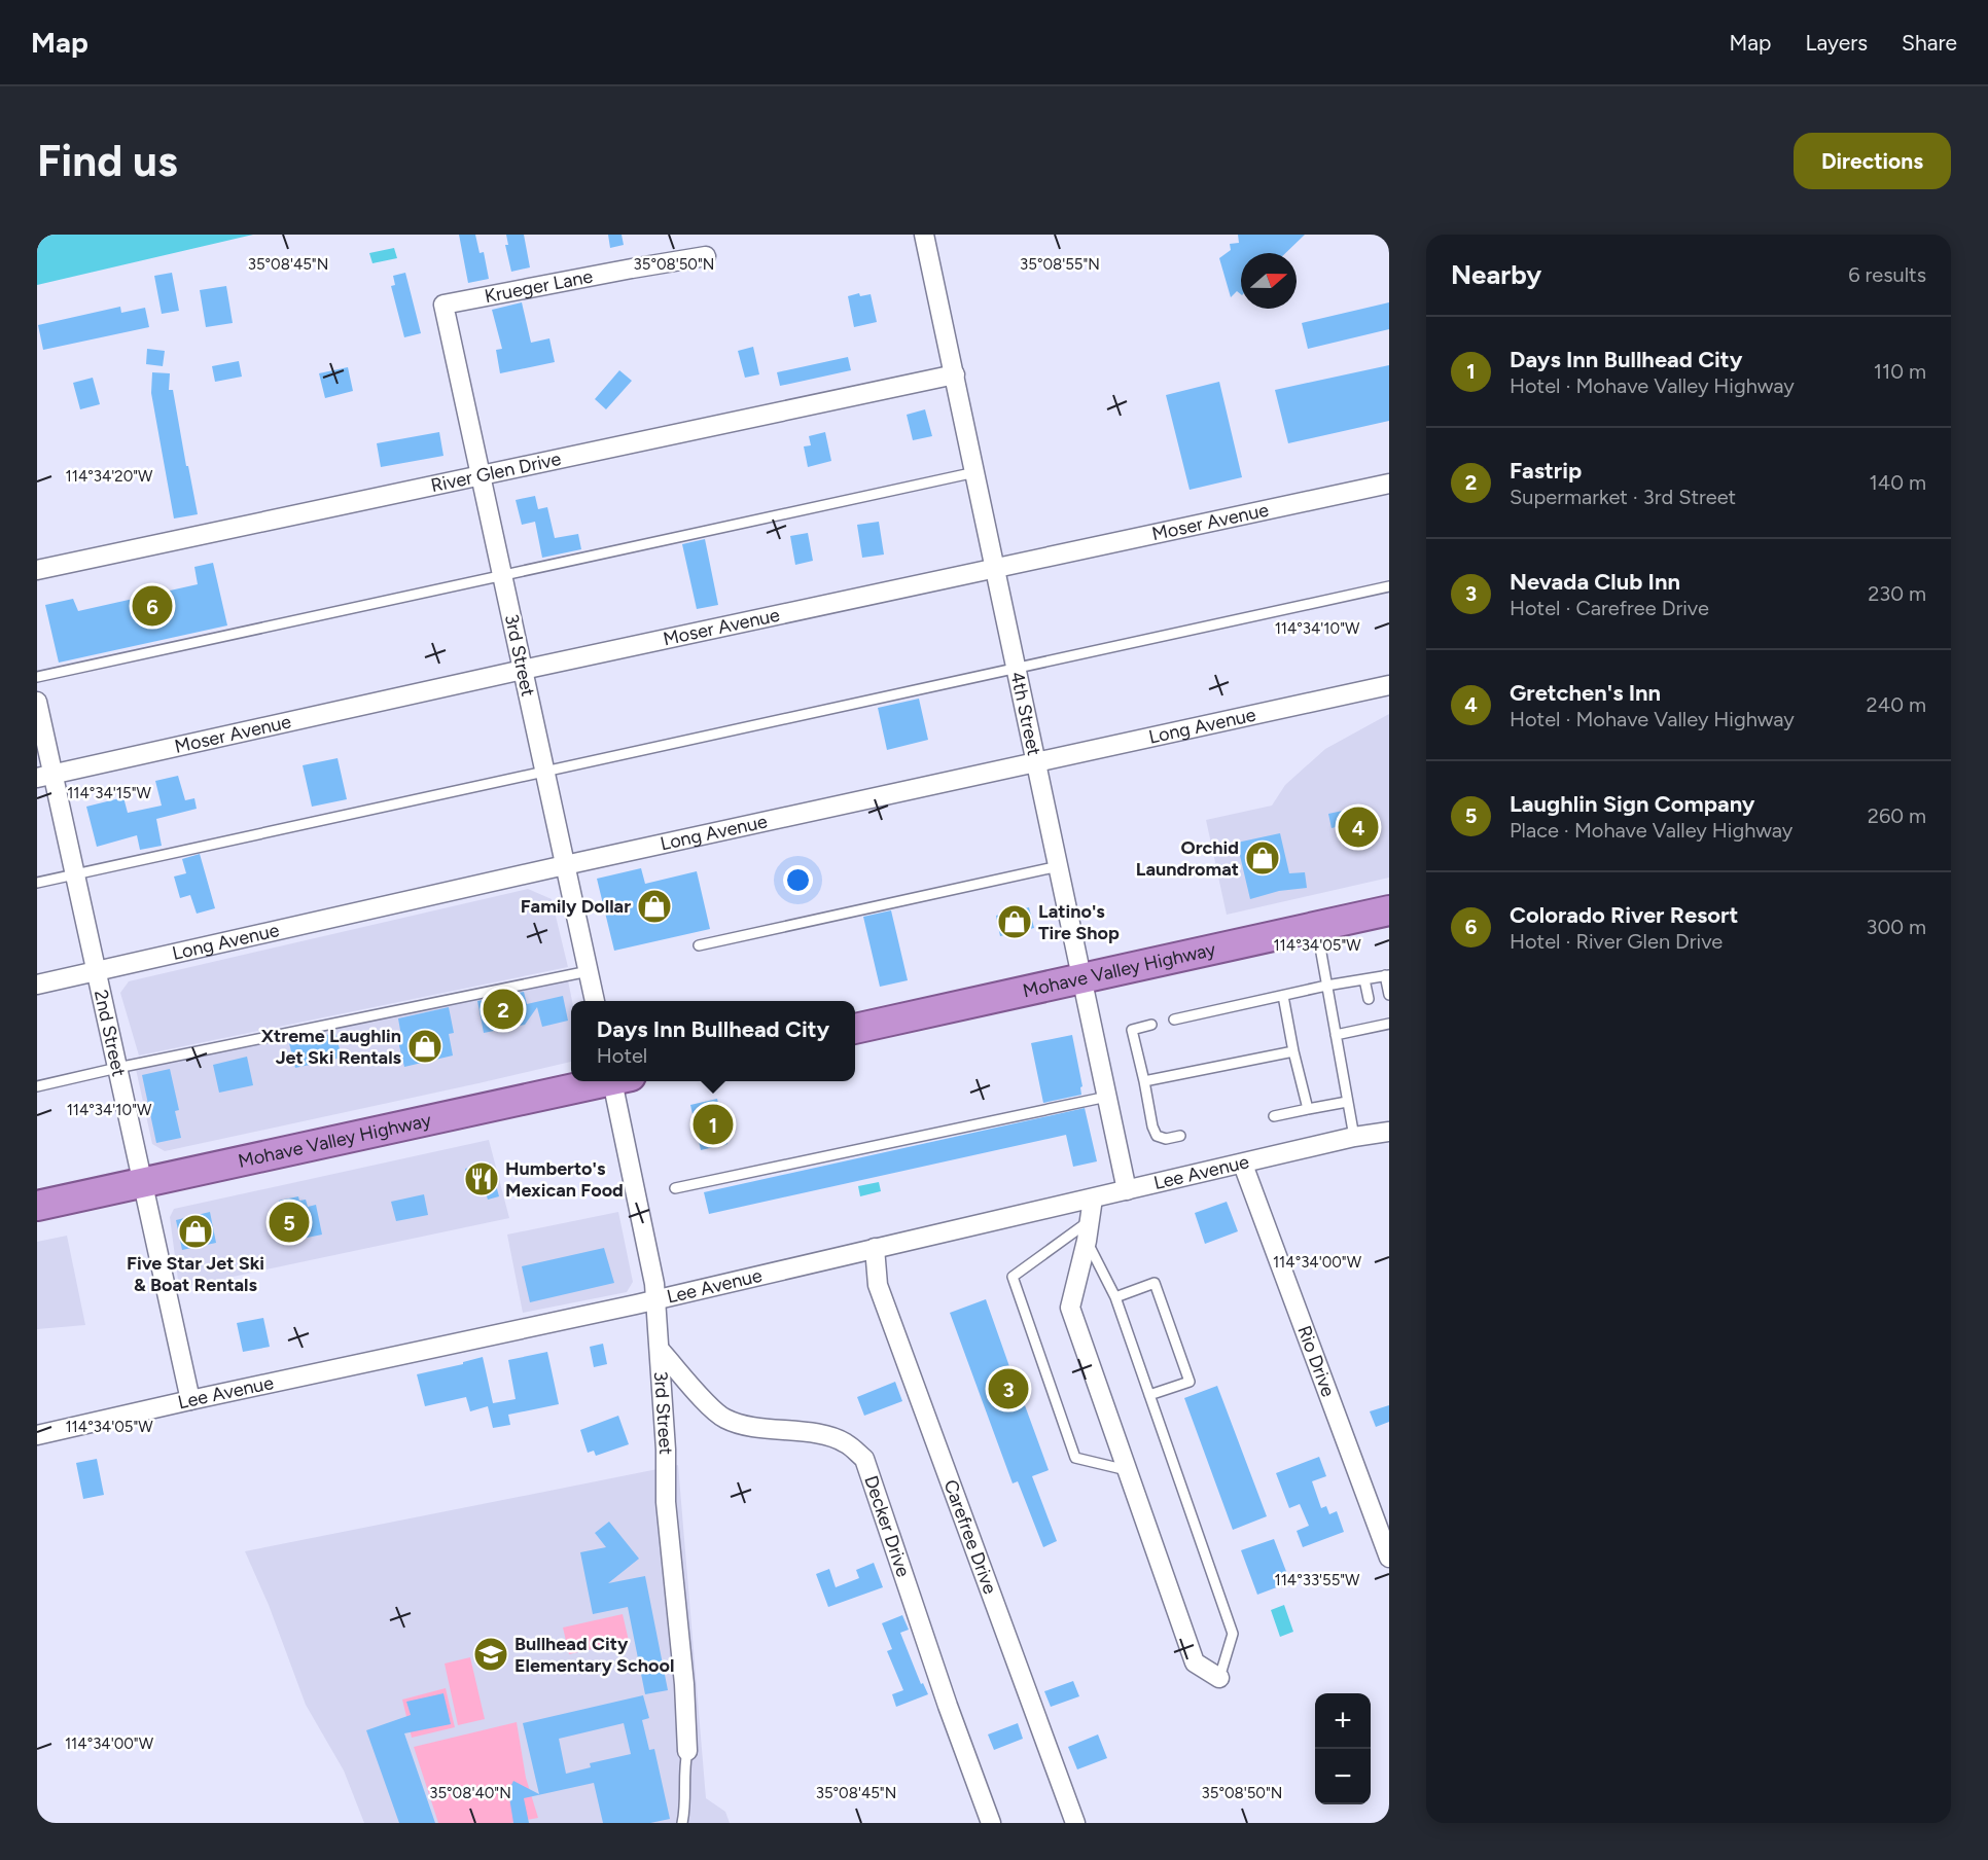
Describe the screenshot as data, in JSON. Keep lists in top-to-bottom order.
{
  "streets": {
    "highway": ["Mohave Valley Highway"],
    "street": [
      "Krueger Lane",
      "River Glen Drive",
      "Moser Avenue",
      "3rd Street",
      "4th Street",
      "Long Avenue",
      "2nd Street",
      "Lee Avenue",
      "Rio Drive",
      "Decker Drive",
      "Carefree Drive"
    ]
  },
  "crossings": [
    ["Krueger Lane", "3rd Street"],
    ["River Glen Drive", "3rd Street"],
    ["River Glen Drive", "4th Street"],
    ["Moser Avenue", "3rd Street"],
    ["Moser Avenue", "4th Street"],
    ["Moser Avenue", "2nd Street"],
    ["3rd Street", "Long Avenue"],
    ["3rd Street", "Lee Avenue"],
    ["3rd Street", "Decker Drive"],
    ["4th Street", "Long Avenue"],
    ["4th Street", "Mohave Valley Highway"],
    ["4th Street", "Lee Avenue"],
    ["Long Avenue", "2nd Street"],
    ["Mohave Valley Highway", "2nd Street"],
    ["2nd Street", "Lee Avenue"],
    ["Lee Avenue", "Rio Drive"],
    ["Lee Avenue", "Carefree Drive"]
  ],
  "places": {
    "shop": [
      "Orchid Laundromat",
      "Family Dollar",
      "Latino's Tire Shop",
      "Xtreme Laughlin Jet Ski Rentals",
      "Five Star Jet Ski & Boat Rentals"
    ],
    "restaurant": ["Humberto's Mexican Food"],
    "school or university": ["Bullhead City Elementary School"]
  },
  "north": "right",
  "page": {
    "header": "Map",
    "nav": ["Map", "Layers", "Share"],
    "buttons": "Directions",
    "title": "Find us",
    "heading": ["Nearby", "6 results"],
    "list": [
      {
        "mark": "1",
        "name": "Days Inn Bullhead City",
        "note": "Hotel · Mohave Valley Highway",
        "value": "110 m"
      },
      {
        "mark": "2",
        "name": "Fastrip",
        "note": "Supermarket · 3rd Street",
        "value": "140 m"
      },
      {
        "mark": "3",
        "name": "Nevada Club Inn",
        "note": "Hotel · Carefree Drive",
        "value": "230 m"
      },
      {
        "mark": "4",
        "name": "Gretchen's Inn",
        "note": "Hotel · Mohave Valley Highway",
        "value": "240 m"
      },
      {
        "mark": "5",
        "name": "Laughlin Sign Company",
        "note": "Place · Mohave Valley Highway",
        "value": "260 m"
      },
      {
        "mark": "6",
        "name": "Colorado River Resort",
        "note": "Hotel · River Glen Drive",
        "value": "300 m"
      }
    ],
    "pins": [
      "6",
      "4",
      "2",
      "1",
      "5",
      "3"
    ],
    "popup": ["Days Inn Bullhead City", "Hotel"],
    "map_buttons": ["+", "−"]
  },
  "coordinates": [
    "35°08'45\"N",
    "35°08'50\"N",
    "35°08'55\"N",
    "114°34'20\"W",
    "114°34'10\"W",
    "114°34'15\"W",
    "114°34'05\"W",
    "114°34'00\"W",
    "114°33'55\"W",
    "35°08'40\"N"
  ]
}
